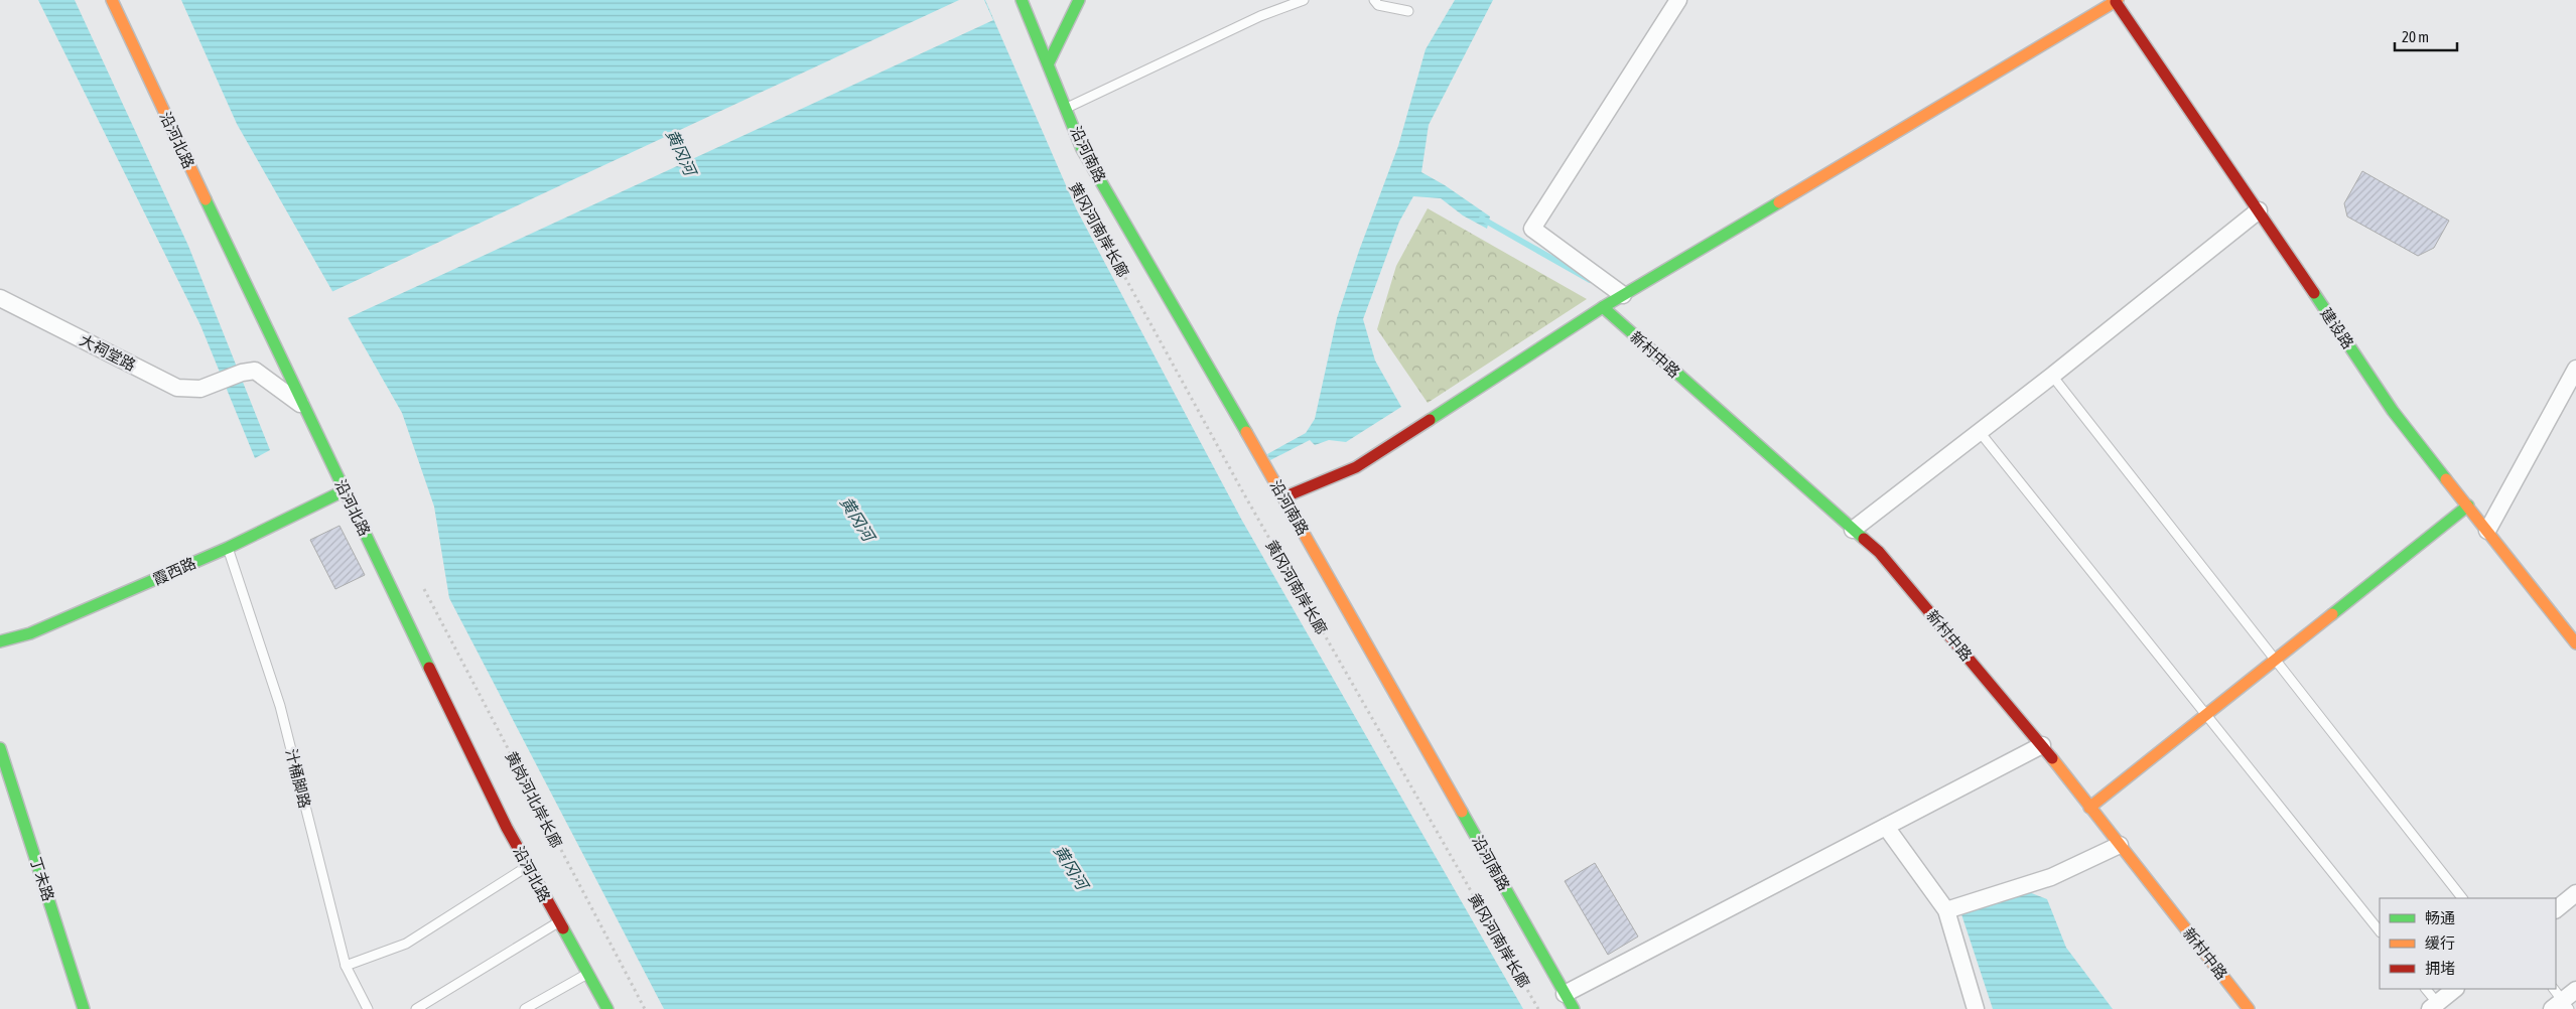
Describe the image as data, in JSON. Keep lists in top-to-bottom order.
{
  "streets": {
    "street": [
      "沿河北路",
      "沿河南路",
      "建设路",
      "大祠堂路",
      "新村中路",
      "霞西路",
      "丁未路"
    ],
    "lane": ["汁桶脚路"],
    "path": ["黄冈河南岸长廊", "黄岗河北岸长廊"]
  },
  "crossings": [
    ["沿河北路", "大祠堂路"],
    ["沿河北路", "霞西路"],
    ["霞西路", "汁桶脚路"]
  ],
  "water": ["黄冈河"],
  "legend": ["畅通", "缓行", "拥堵"],
  "scale_bar": "20 m"
}
